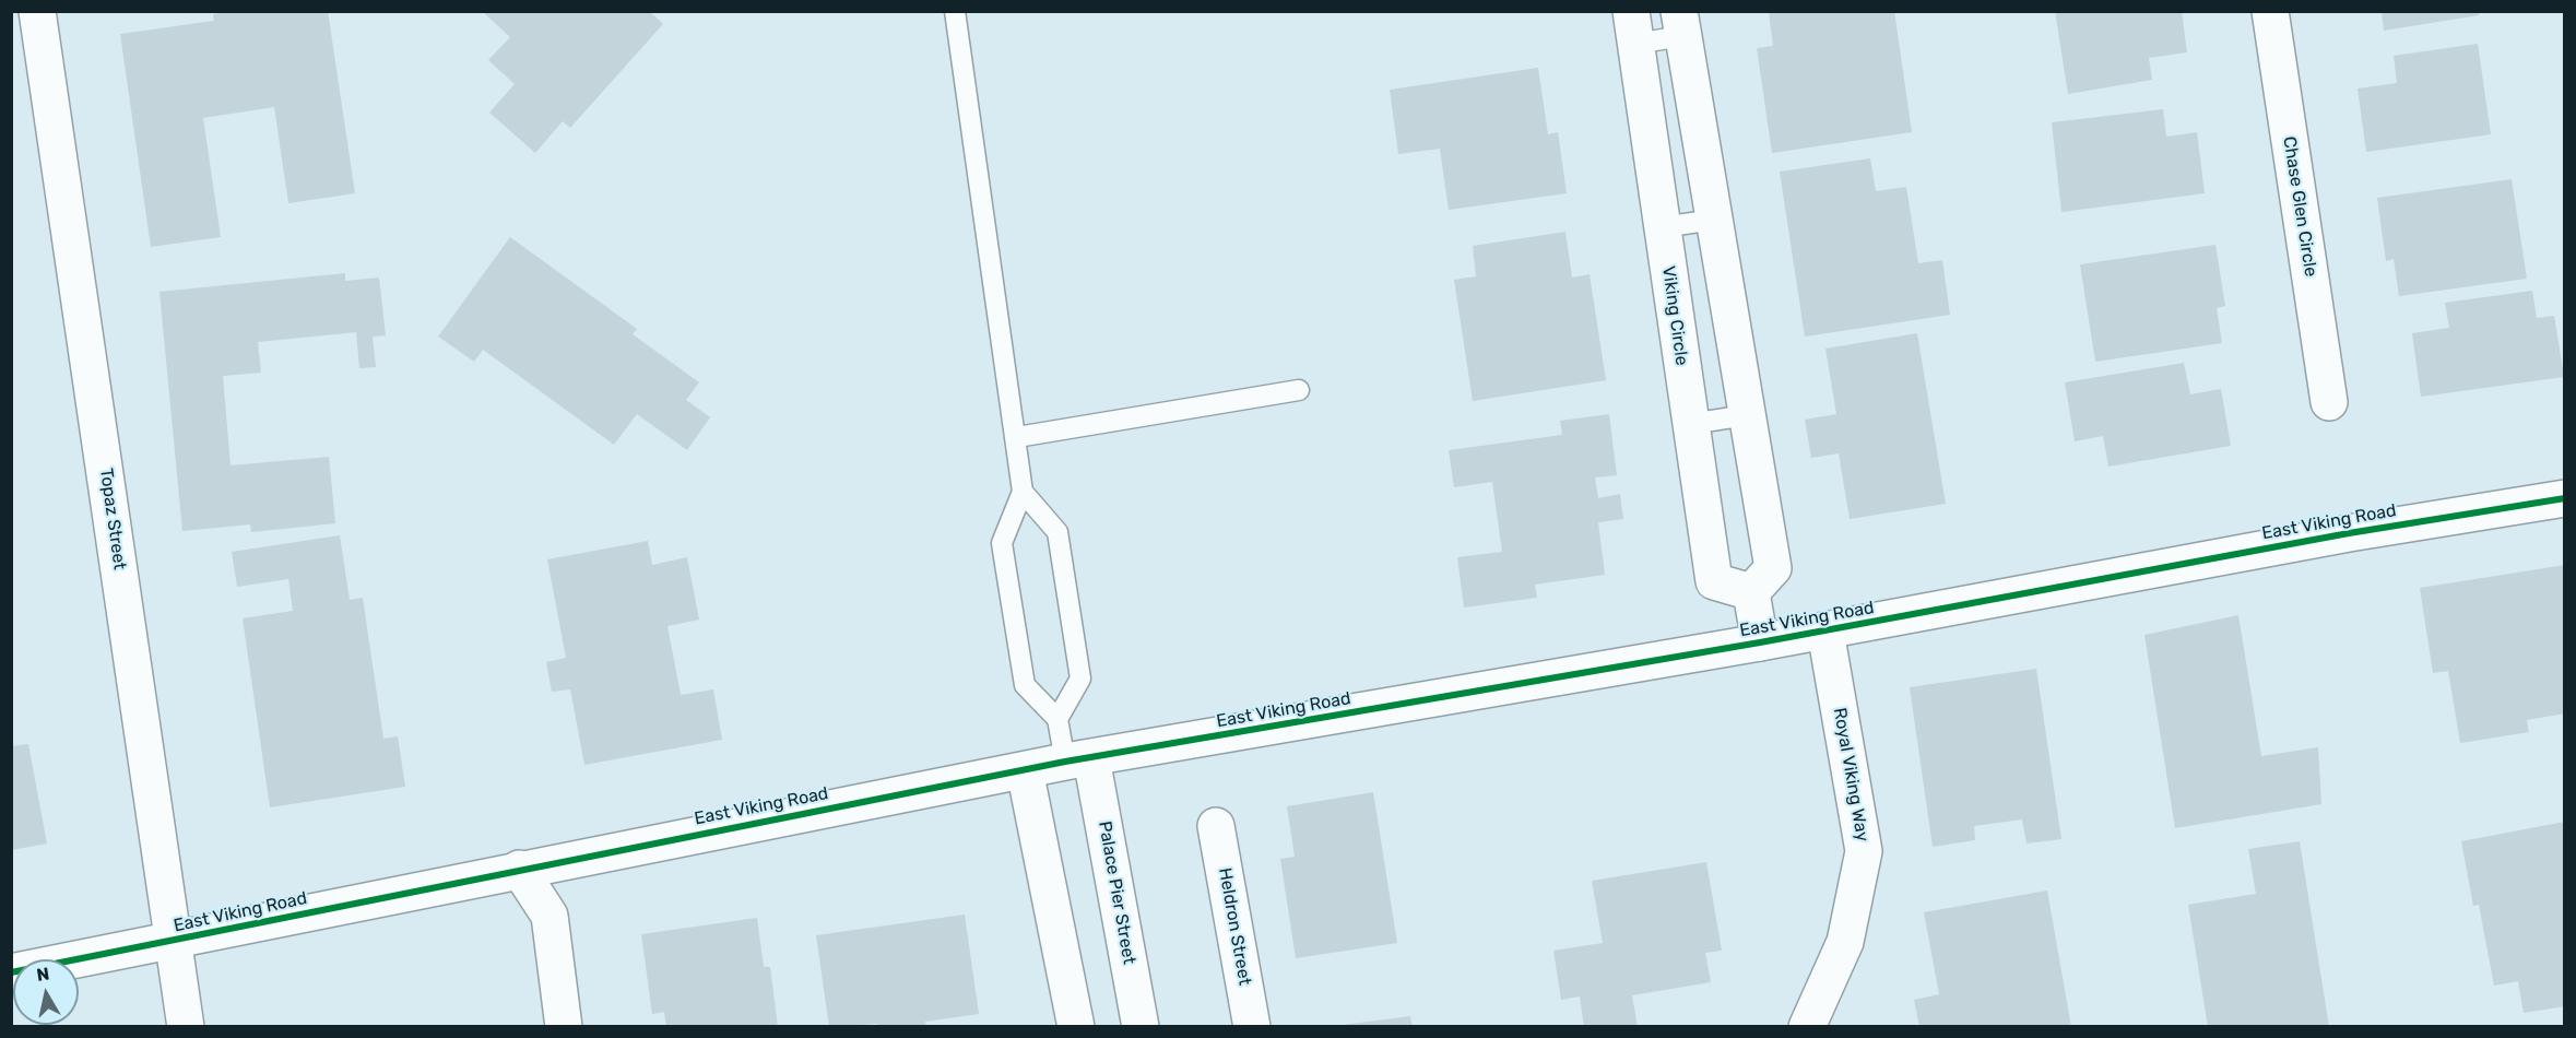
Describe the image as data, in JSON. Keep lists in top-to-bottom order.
{
  "streets": {
    "street": [
      "Chase Glen Circle",
      "Viking Circle",
      "Topaz Street",
      "East Viking Road",
      "Royal Viking Way",
      "Palace Pier Street",
      "Heldron Street"
    ]
  },
  "crossings": [
    ["Topaz Street", "East Viking Road"],
    ["East Viking Road", "Royal Viking Way"],
    ["East Viking Road", "Palace Pier Street"]
  ],
  "north": "top"
}
